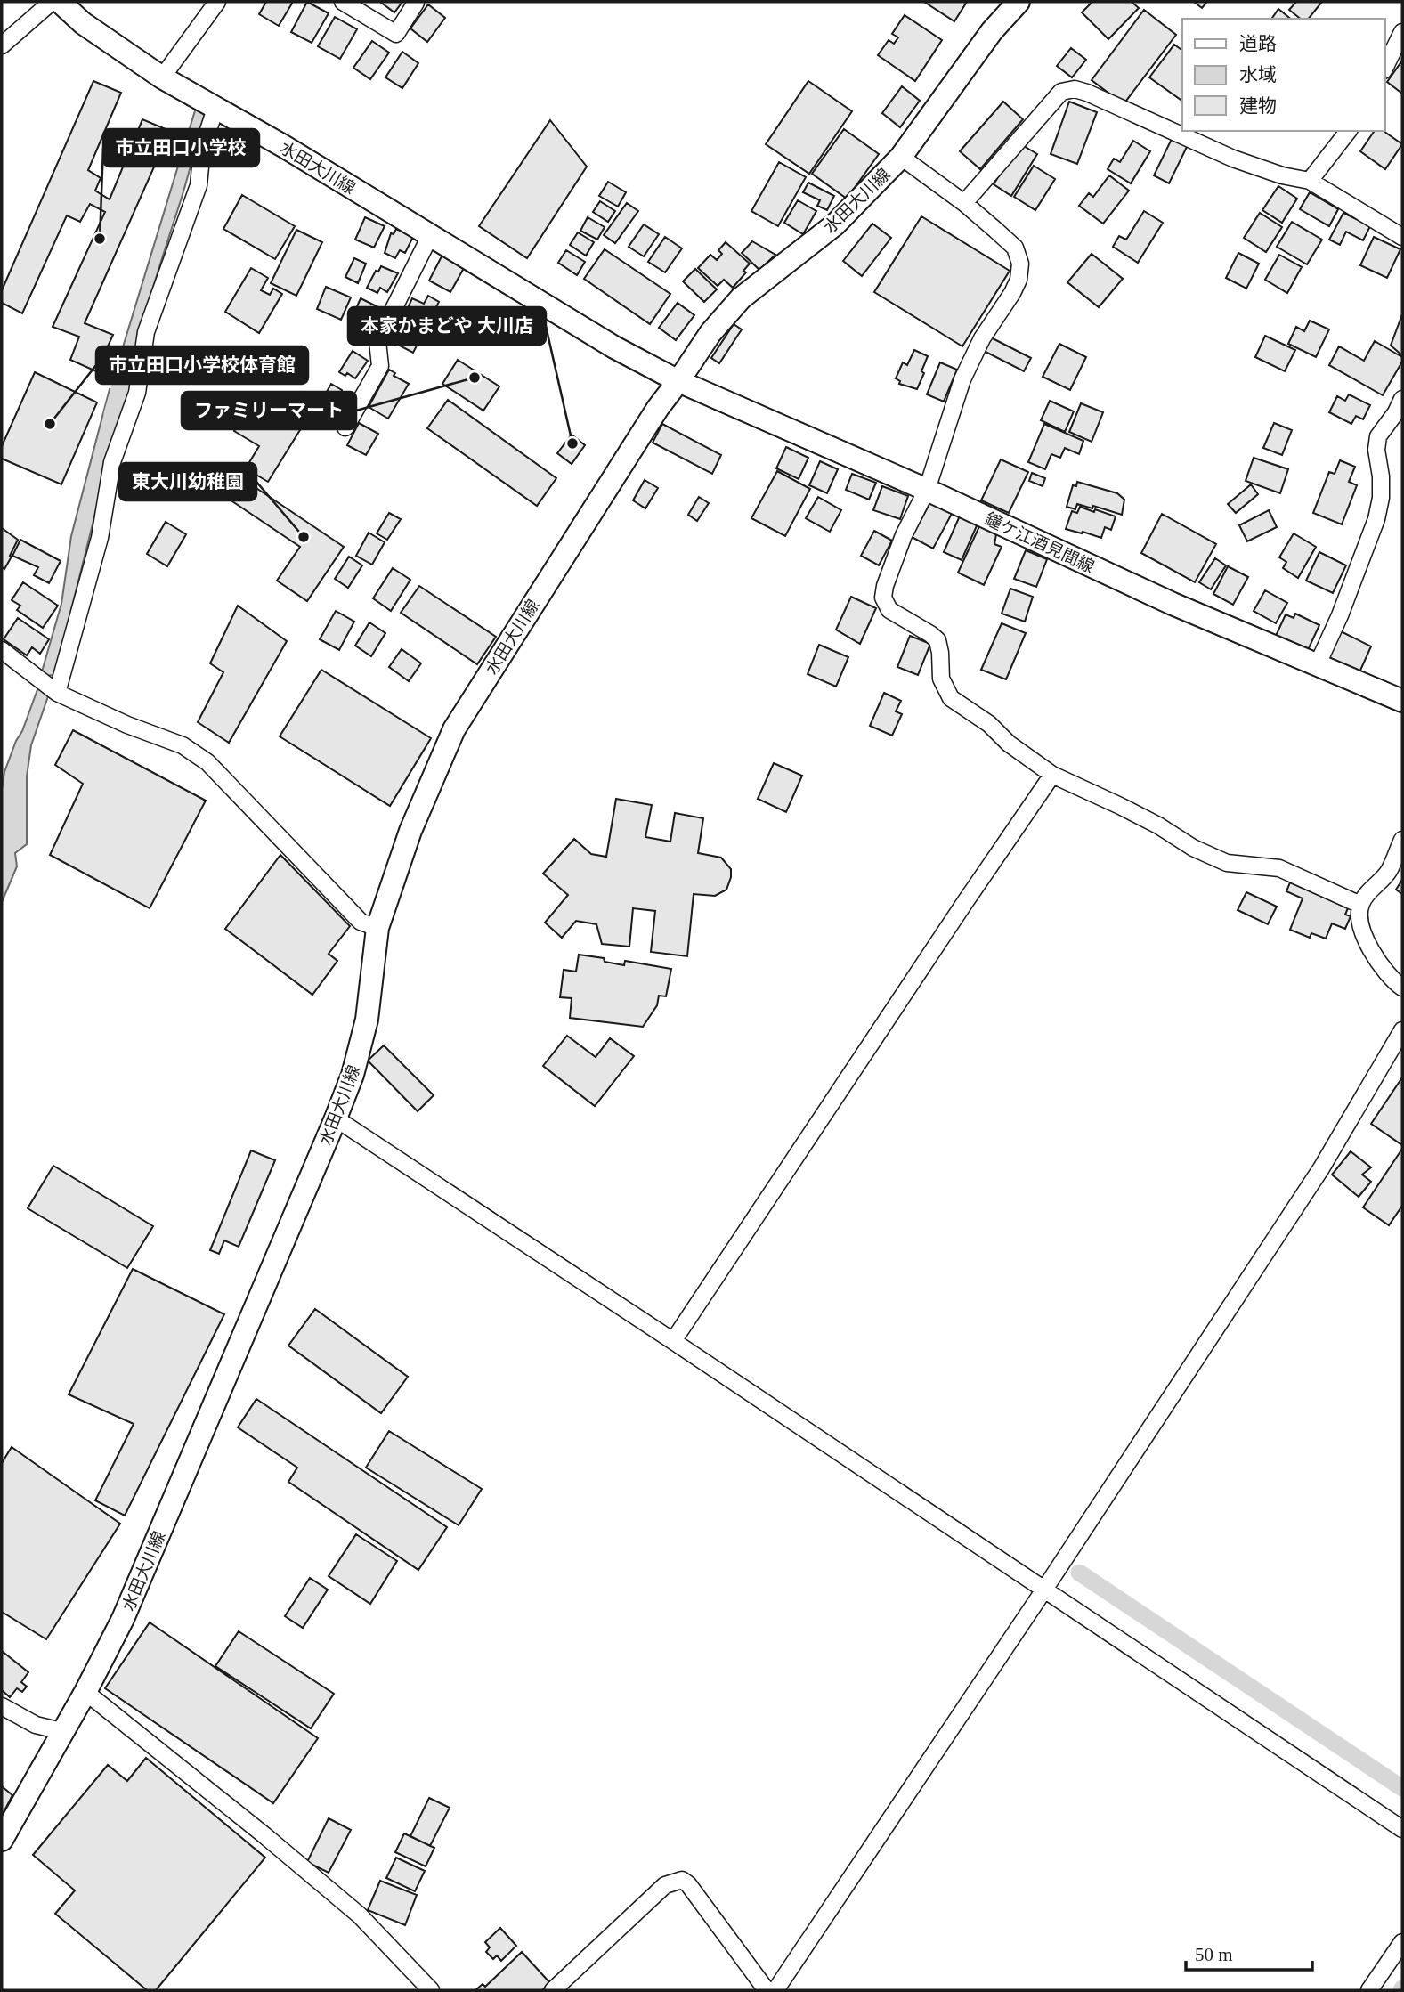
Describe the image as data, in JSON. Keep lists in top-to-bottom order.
{
  "streets": {
    "main road": ["水田大川線", "鐘ケ江酒見間線"]
  },
  "crossings": [
    ["水田大川線", "鐘ケ江酒見間線"]
  ],
  "places": [
    "市立田口小学校",
    "ファミリーマート",
    "市立田口小学校体育館",
    "本家かまどや 大川店",
    "東大川幼稚園"
  ],
  "legend": ["道路", "水域", "建物"],
  "scale_bar": "50 m"
}
